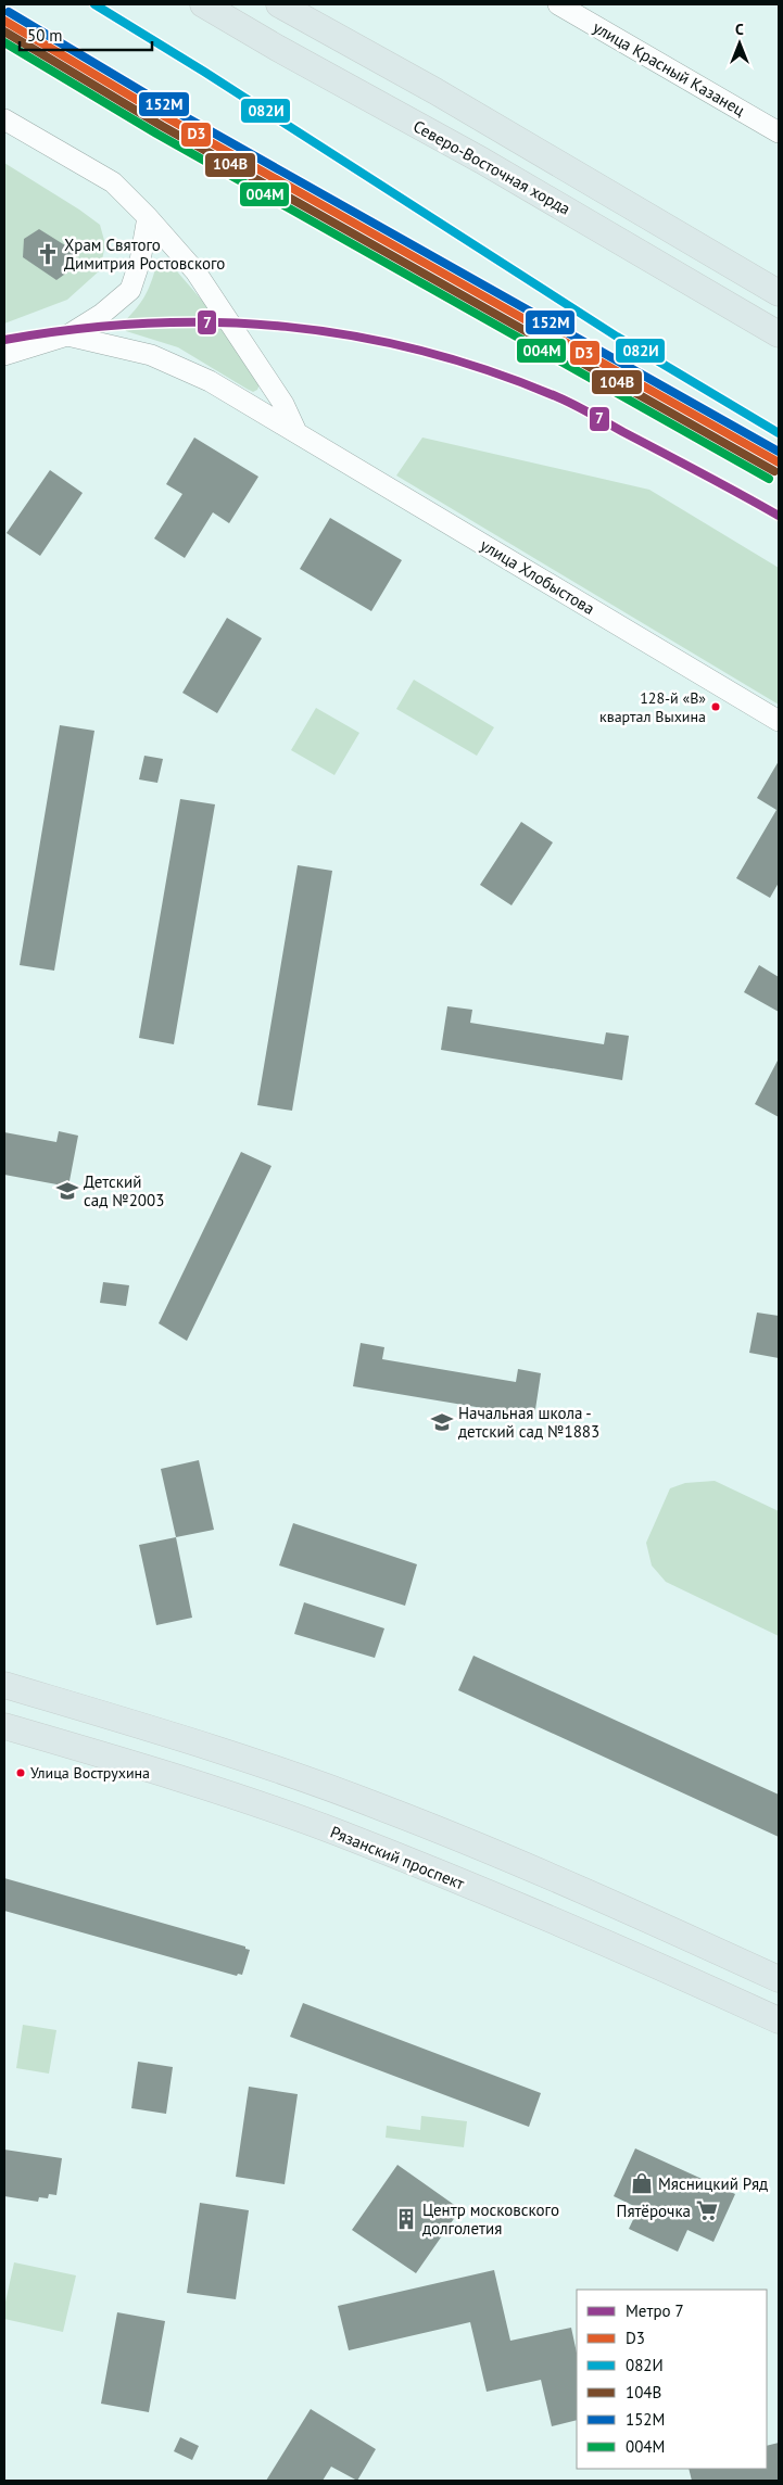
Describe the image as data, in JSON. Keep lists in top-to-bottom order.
{
  "streets": {
    "main road": ["Северо-Восточная хорда", "Рязанский проспект"],
    "street": ["улица Красный Казанец", "улица Хлобыстова"]
  },
  "places": {
    "church": ["Храм Святого Димитрия Ростовского"],
    "other": ["128-й «В» квартал Выхина", "Улица Вострухина"],
    "school or university": ["Детский сад №2003", "Начальная школа - детский сад №1883"],
    "shop": ["Мясницкий Ряд"],
    "supermarket": ["Пятёрочка"],
    "building": ["Центр московского долголетия"]
  },
  "lines": [
    "transit line 082И",
    "transit line 152М",
    "transit line D3",
    "transit line 104В",
    "transit line 004М",
    "metro line 7"
  ],
  "legend": [
    "Метро 7",
    "D3",
    "082И",
    "104В",
    "152М",
    "004М"
  ],
  "scale_bar": "50 m",
  "north": "top"
}
